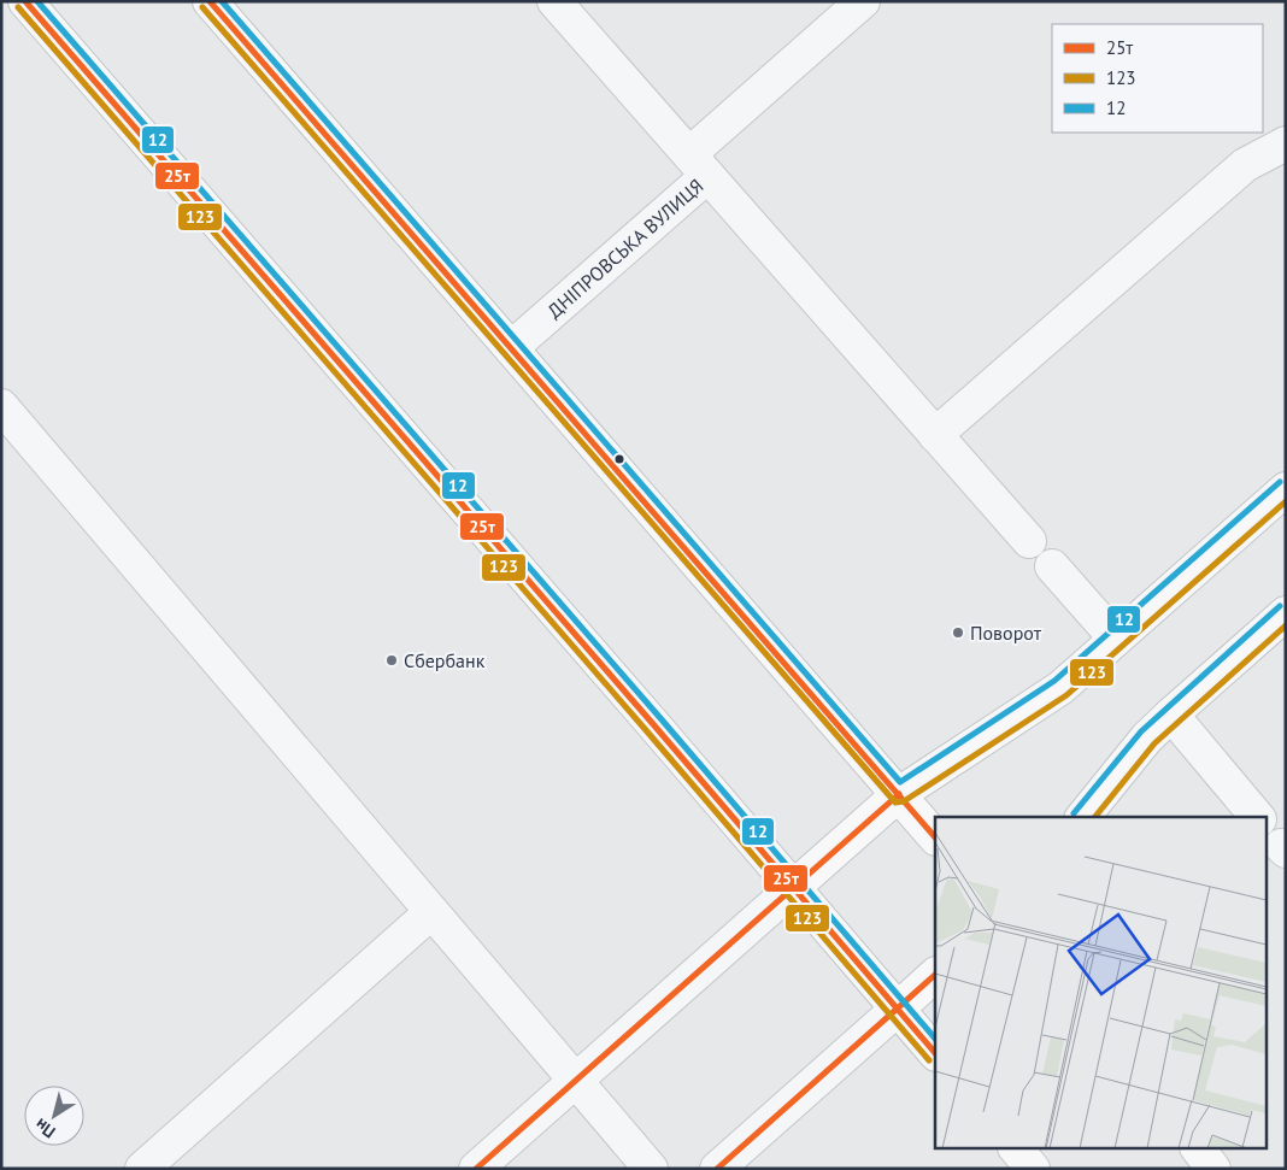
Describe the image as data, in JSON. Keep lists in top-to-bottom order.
{
  "streets": {
    "street": ["ДНІПРОВСЬКА ВУЛИЦЯ"]
  },
  "places": ["Поворот", "Сбербанк"],
  "lines": ["transit line 25т", "transit line 12", "transit line 123"],
  "legend": ["25т", "123", "12"],
  "north": "bottom left"
}
